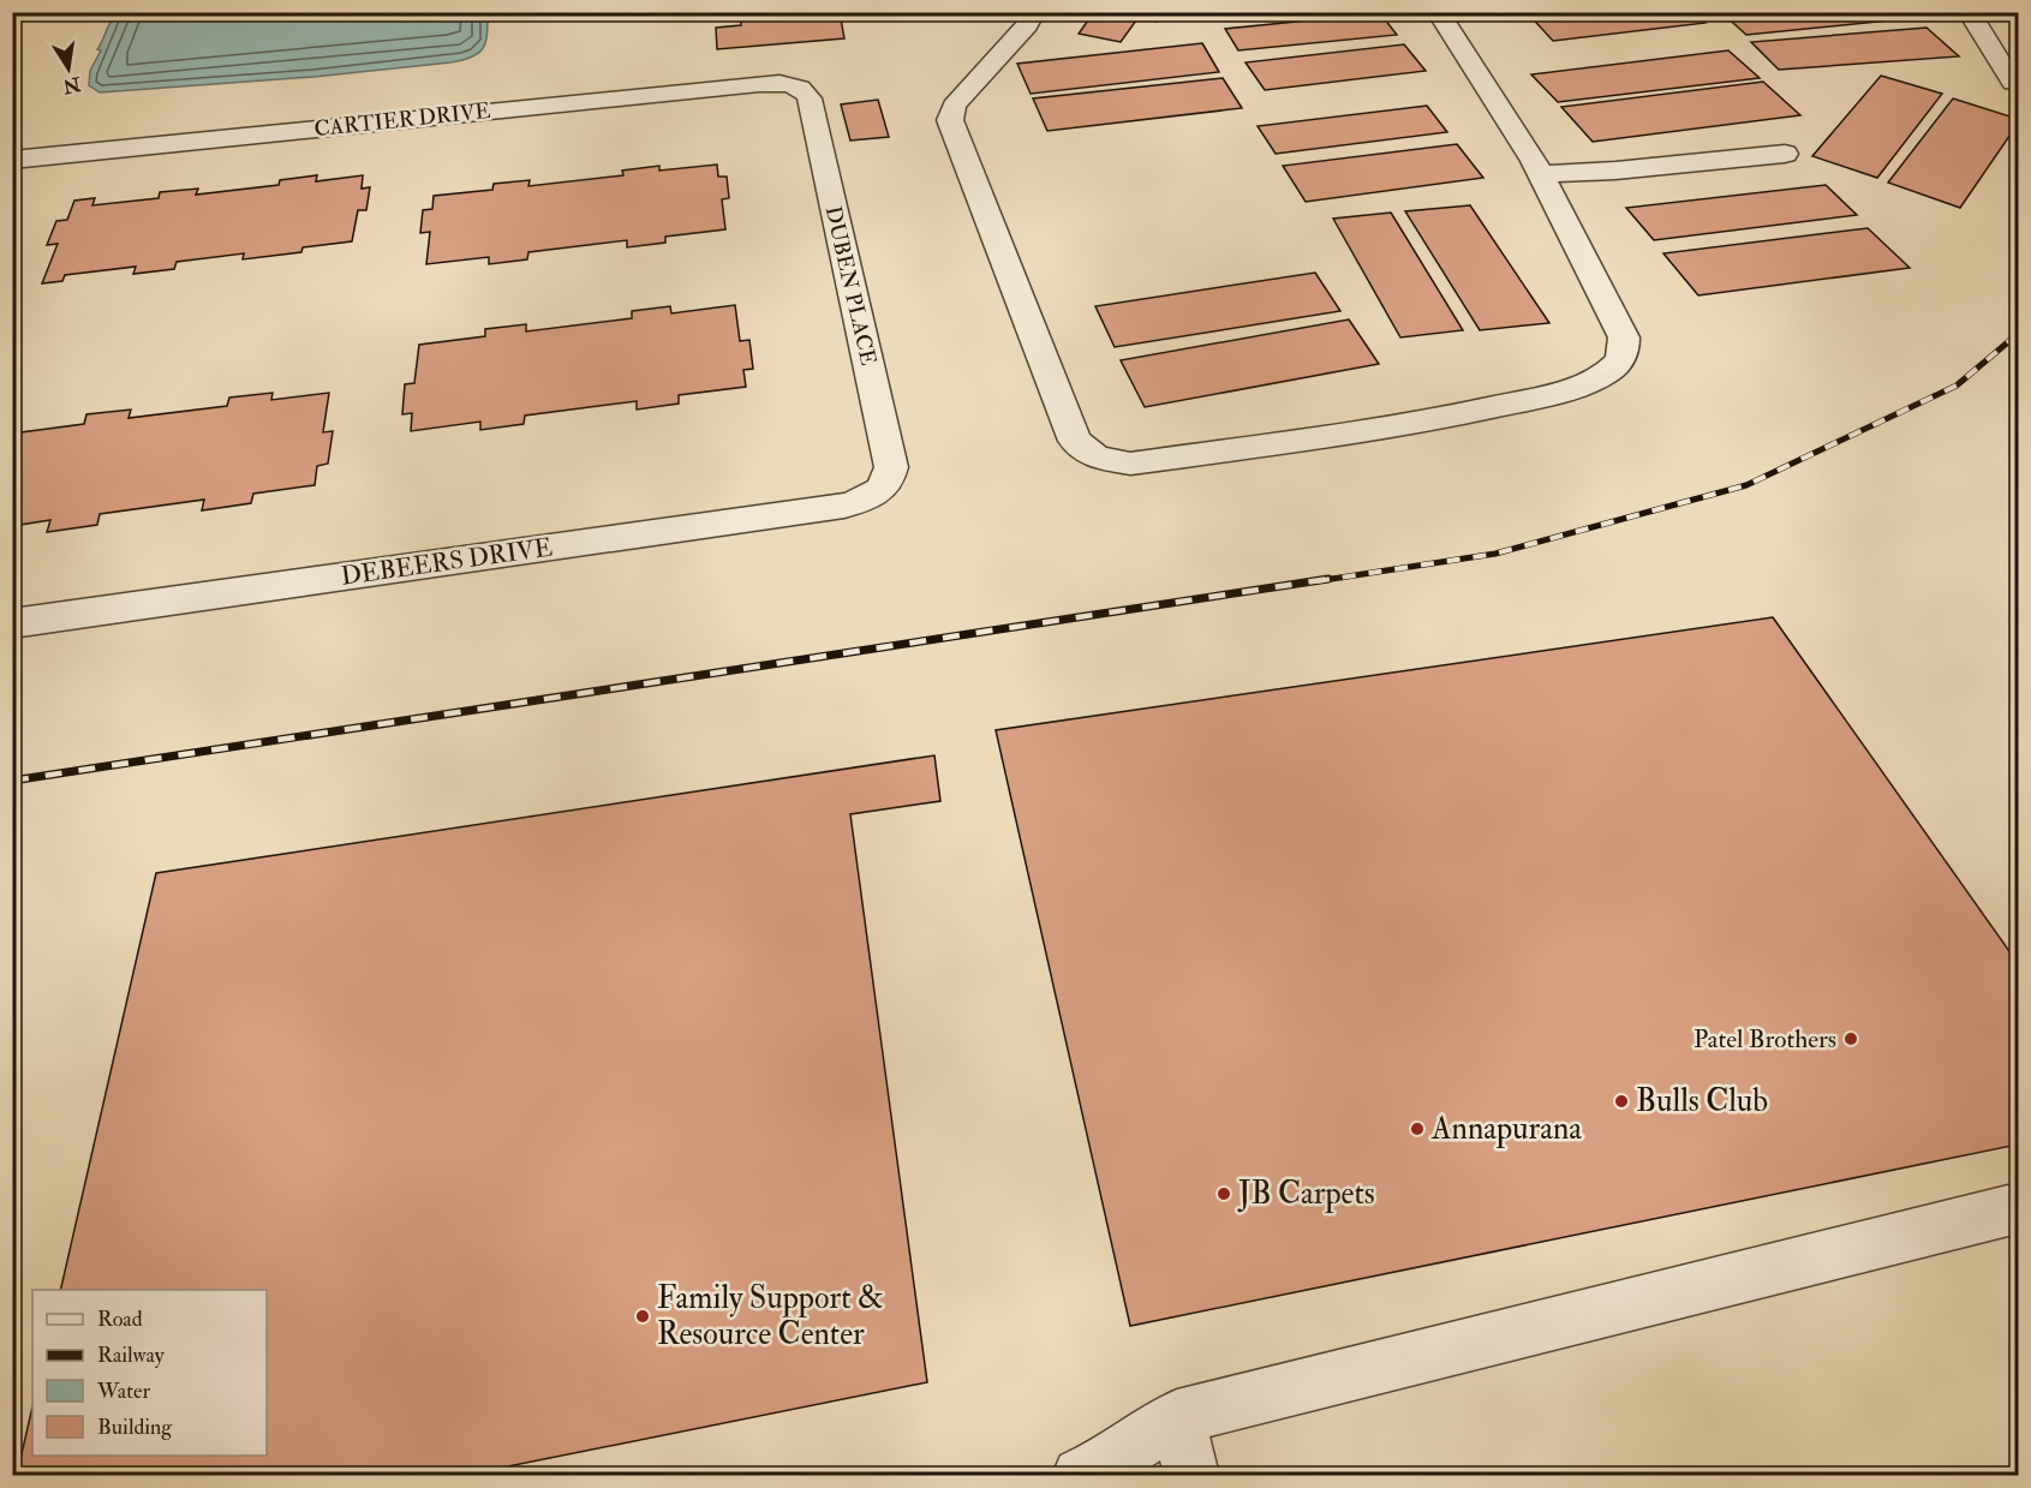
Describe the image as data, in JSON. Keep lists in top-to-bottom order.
{
  "streets": {
    "street": ["CARTIER DRIVE", "DUBEN PLACE", "DEBEERS DRIVE"]
  },
  "crossings": [
    ["CARTIER DRIVE", "DUBEN PLACE"],
    ["DUBEN PLACE", "DEBEERS DRIVE"]
  ],
  "places": [
    "Patel Brothers",
    "Bulls Club",
    "Annapurana",
    "JB Carpets",
    "Family Support & Resource Center"
  ],
  "legend": [
    "Road",
    "Railway",
    "Water",
    "Building"
  ],
  "north": "bottom"
}
